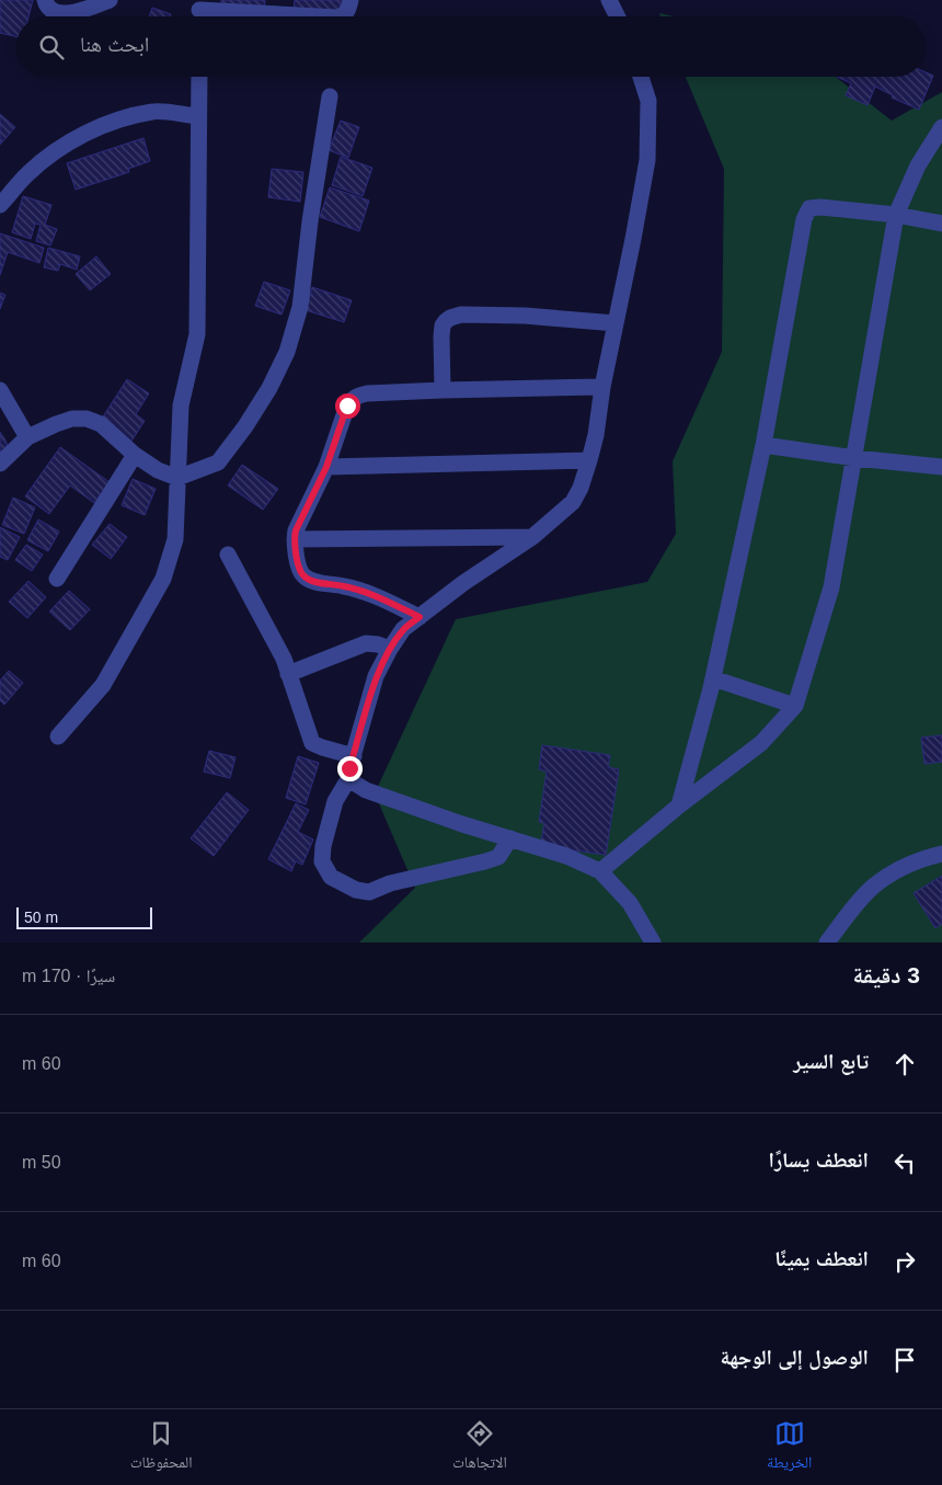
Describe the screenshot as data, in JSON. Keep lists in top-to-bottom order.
{
  "scale_bar": "50 m",
  "page": {
    "search": "ابحث هنا",
    "scale": "50 m",
    "heading": ["3 دقيقة", "سيرًا · 170 m"],
    "list": [
      ["تابع السير", "60 m"],
      ["انعطف يسارًا", "50 m"],
      ["انعطف يمينًا", "60 m"],
      "الوصول إلى الوجهة"
    ],
    "nav": ["الخريطة", "الاتجاهات", "المحفوظات"]
  }
}
